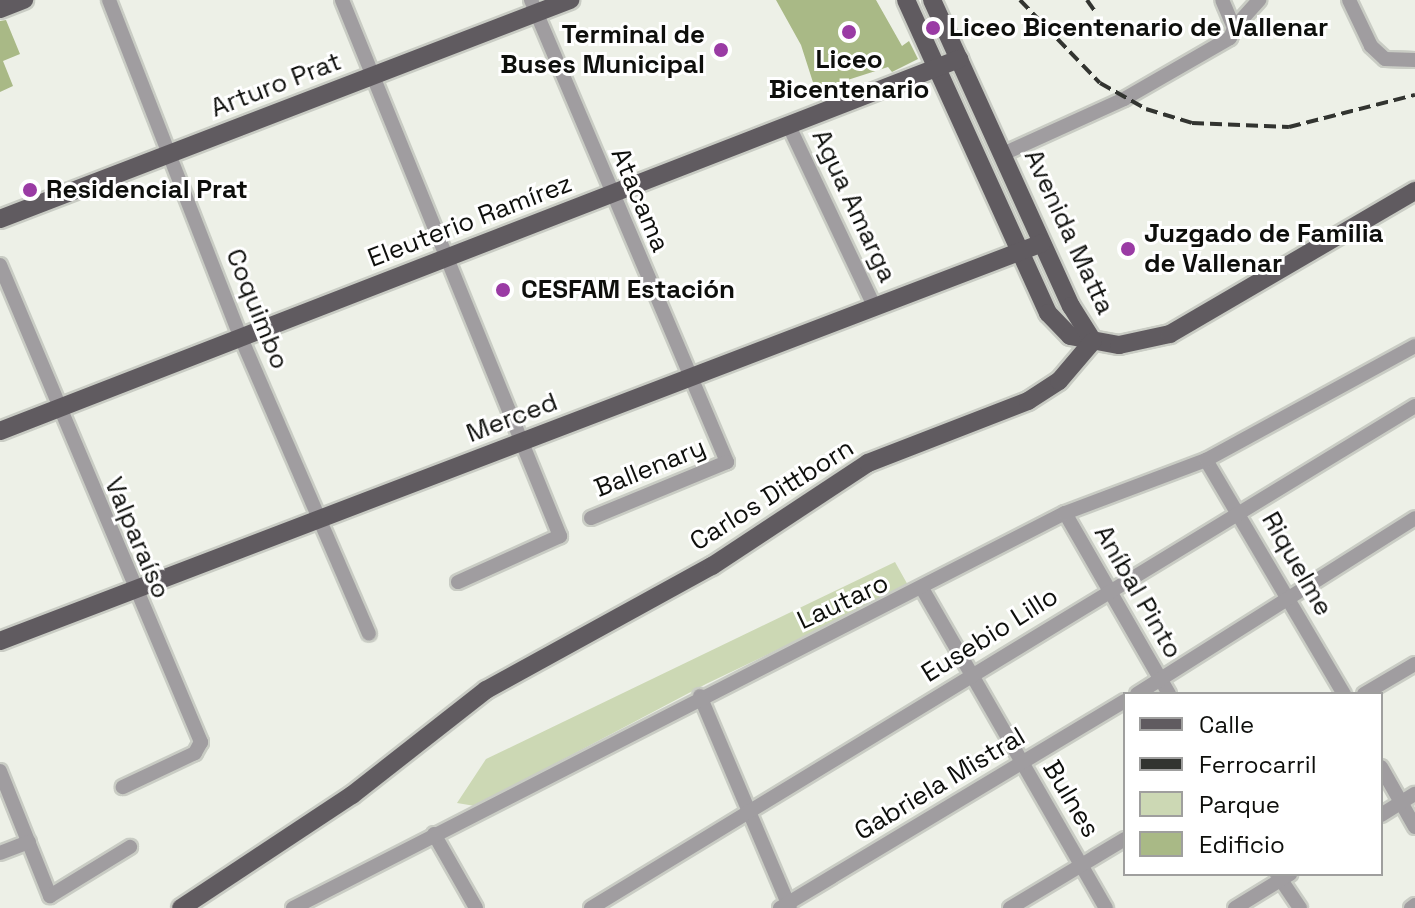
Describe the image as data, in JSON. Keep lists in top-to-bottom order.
{
  "streets": {
    "main road": [
      "Arturo Prat",
      "Eleuterio Ramírez",
      "Avenida Matta",
      "Merced",
      "Carlos Dittborn"
    ],
    "street": [
      "Atacama",
      "Agua Amarga",
      "Coquimbo",
      "Ballenary",
      "Valparaíso",
      "Riquelme",
      "Aníbal Pinto",
      "Lautaro",
      "Eusebio Lillo",
      "Gabriela Mistral",
      "Bulnes"
    ]
  },
  "crossings": [
    ["Arturo Prat", "Atacama"],
    ["Arturo Prat", "Coquimbo"],
    ["Atacama", "Eleuterio Ramírez"],
    ["Atacama", "Merced"],
    ["Atacama", "Ballenary"],
    ["Agua Amarga", "Eleuterio Ramírez"],
    ["Agua Amarga", "Merced"],
    ["Eleuterio Ramírez", "Avenida Matta"],
    ["Eleuterio Ramírez", "Coquimbo"],
    ["Eleuterio Ramírez", "Valparaíso"],
    ["Avenida Matta", "Merced"],
    ["Avenida Matta", "Carlos Dittborn"],
    ["Coquimbo", "Merced"],
    ["Merced", "Valparaíso"],
    ["Riquelme", "Lautaro"],
    ["Riquelme", "Eusebio Lillo"],
    ["Aníbal Pinto", "Lautaro"],
    ["Aníbal Pinto", "Eusebio Lillo"],
    ["Lautaro", "Bulnes"],
    ["Eusebio Lillo", "Bulnes"],
    ["Gabriela Mistral", "Bulnes"]
  ],
  "places": [
    "Liceo Bicentenario de Vallenar",
    "Liceo Bicentenario",
    "Terminal de Buses Municipal",
    "Residencial Prat",
    "Juzgado de Familia de Vallenar",
    "CESFAM Estación"
  ],
  "legend": [
    "Calle",
    "Ferrocarril",
    "Parque",
    "Edificio"
  ]
}
